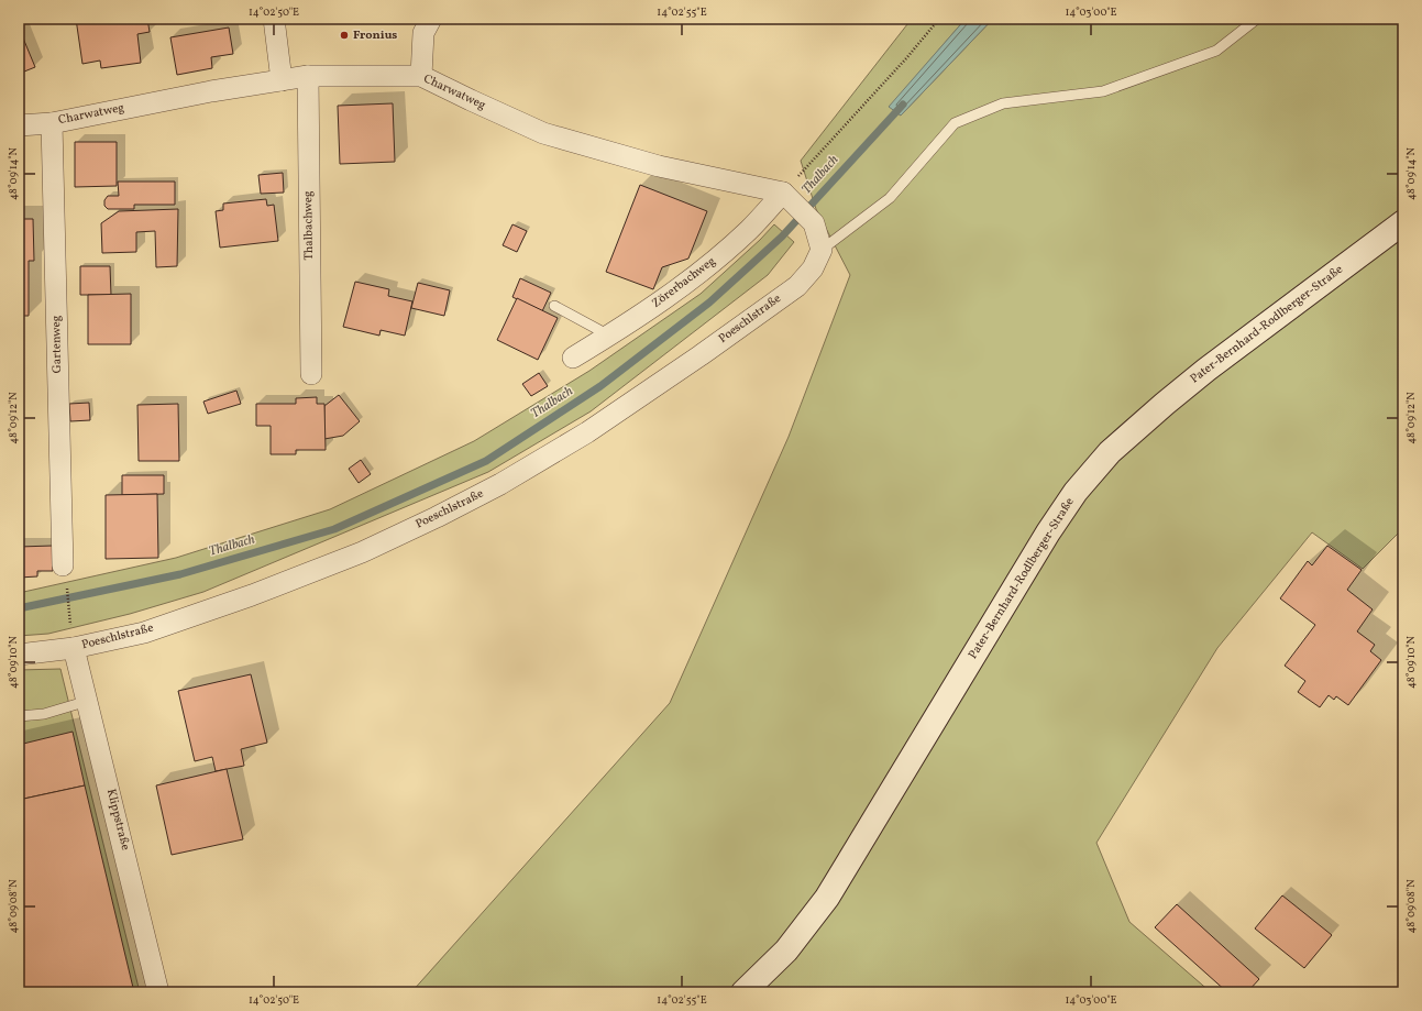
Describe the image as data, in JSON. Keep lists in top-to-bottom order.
{
  "streets": {
    "main road": ["Pater-Bernhard-Rodlberger-Straße"],
    "street": [
      "Charwatweg",
      "Thalbachweg",
      "Zörerbachweg",
      "Poeschlstraße",
      "Gartenweg",
      "Klippstraße"
    ]
  },
  "crossings": [
    ["Charwatweg", "Thalbachweg"],
    ["Charwatweg", "Zörerbachweg"],
    ["Charwatweg", "Gartenweg"],
    ["Poeschlstraße", "Klippstraße"]
  ],
  "water": ["Thalbach"],
  "places": ["Fronius"],
  "coordinates": [
    "14°02'50\"E",
    "14°02'55\"E",
    "14°03'00\"E",
    "48°09'14\"N",
    "48°09'12\"N",
    "48°09'10\"N",
    "48°09'08\"N"
  ]
}
